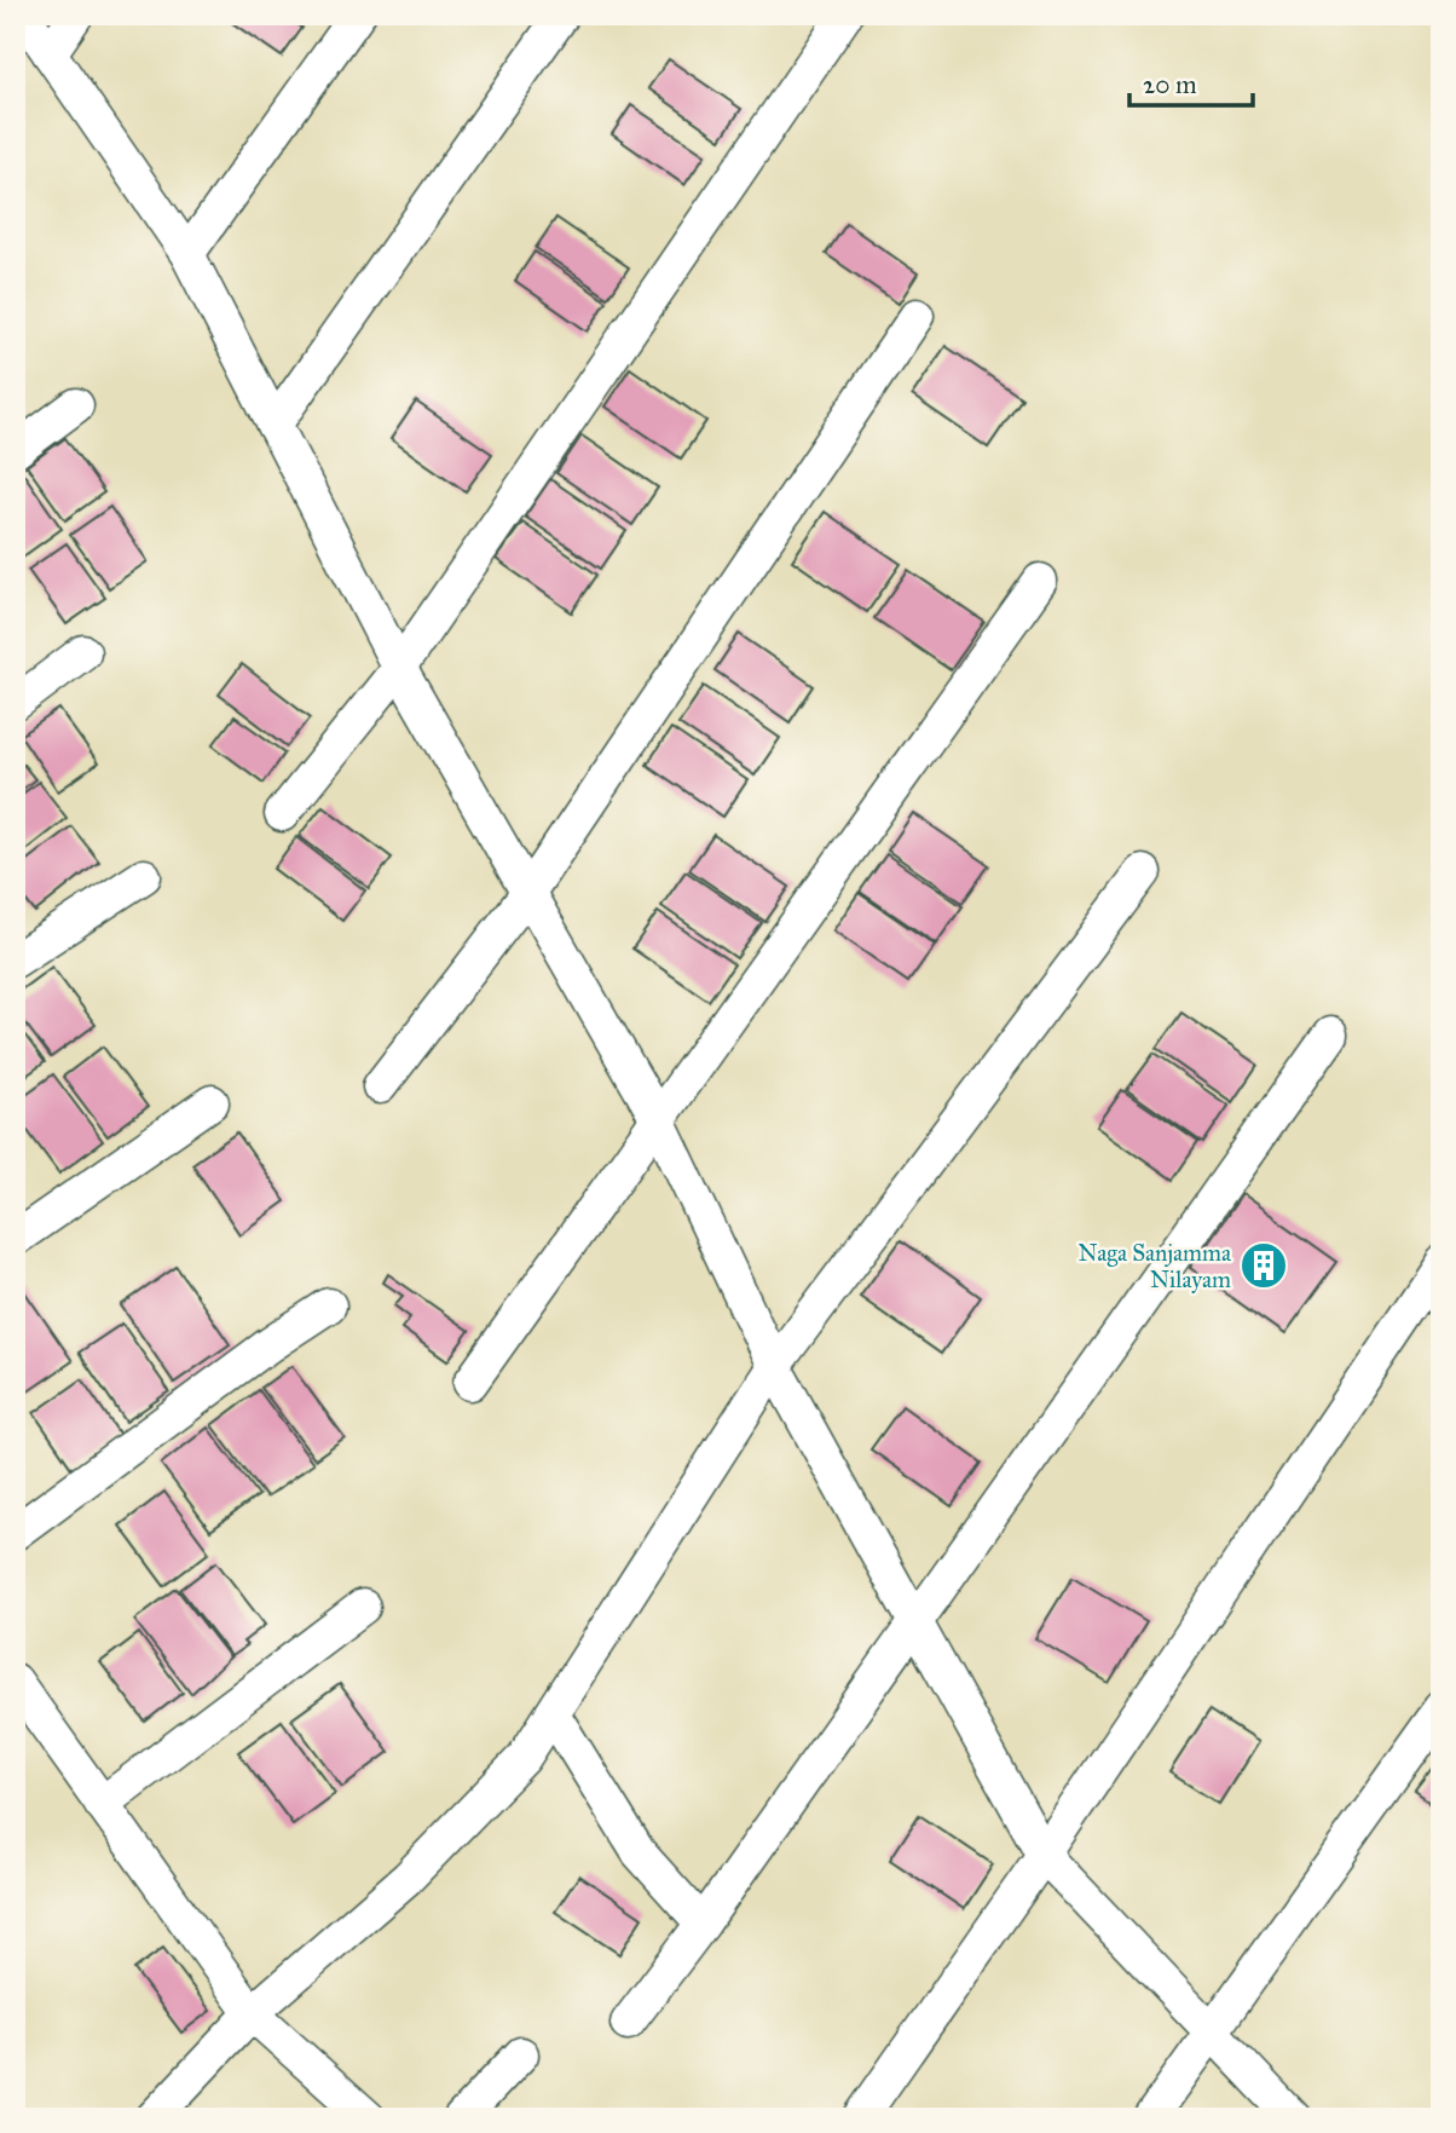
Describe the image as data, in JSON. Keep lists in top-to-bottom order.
{
  "places": {
    "building": ["Naga Sanjamma Nilayam"]
  },
  "scale_bar": "20 m"
}
